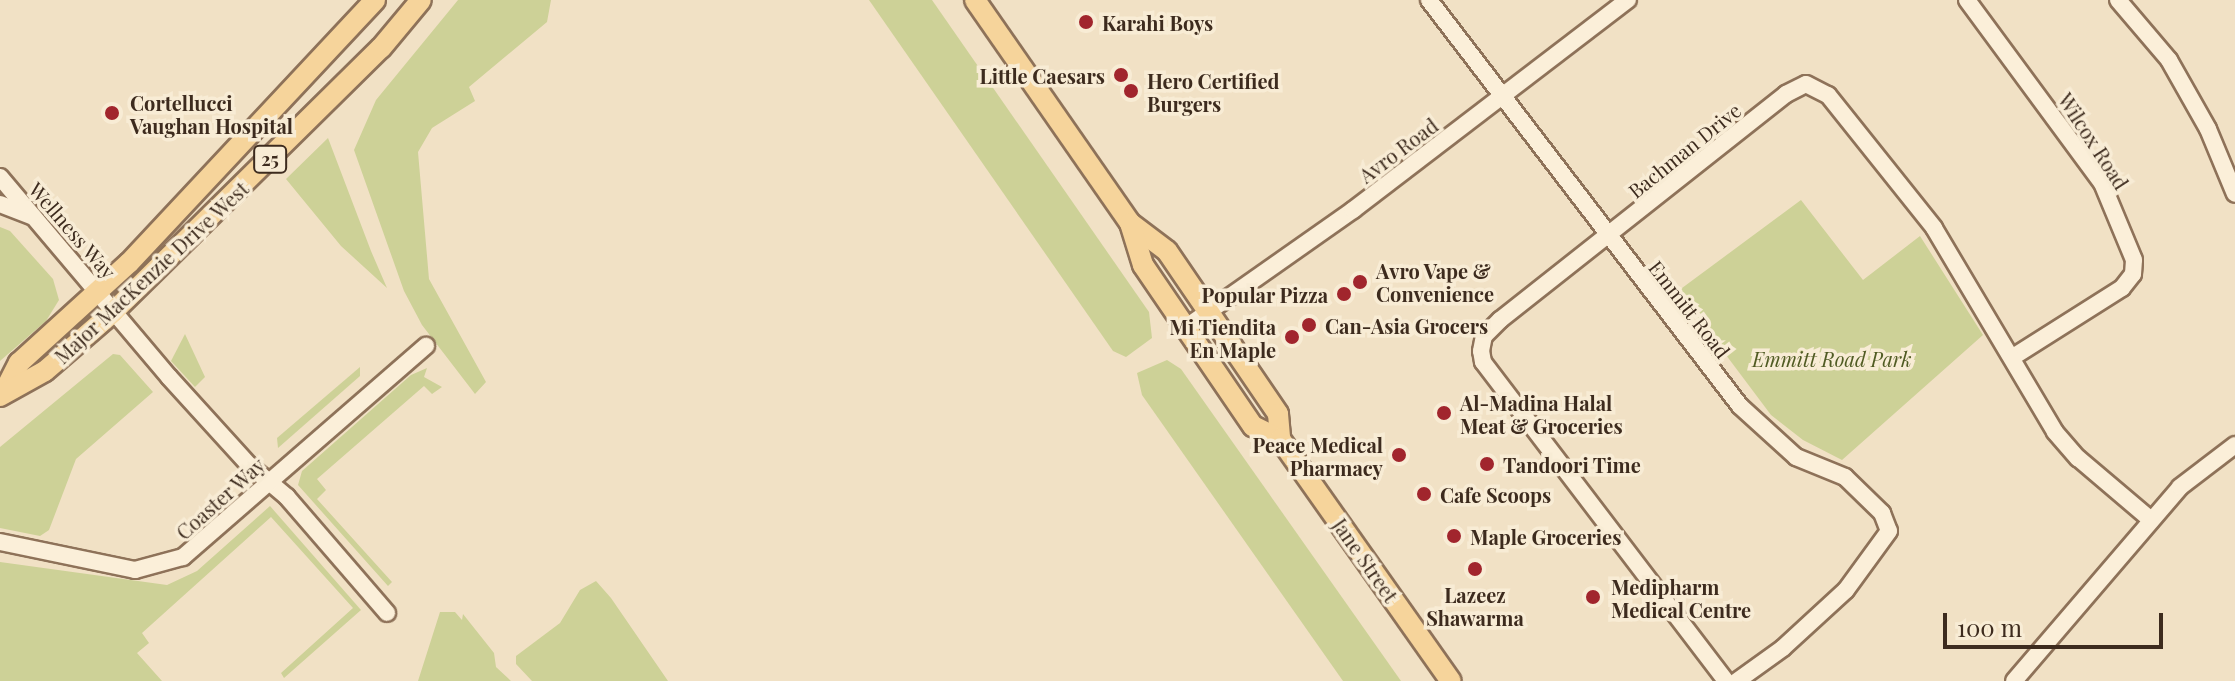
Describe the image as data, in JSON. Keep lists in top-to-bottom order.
{
  "streets": {
    "main road": ["25", "Major MacKenzie Drive West", "Jane Street"],
    "street": [
      "Wilcox Road",
      "Avro Road",
      "Bachman Drive",
      "Wellness Way",
      "Emmitt Road",
      "Coaster Way"
    ]
  },
  "crossings": [
    ["Wilcox Road", "Bachman Drive"],
    ["Avro Road", "Emmitt Road"],
    ["Avro Road", "Jane Street"],
    ["Bachman Drive", "Emmitt Road"],
    ["Wellness Way", "Major MacKenzie Drive West"],
    ["Wellness Way", "Coaster Way"]
  ],
  "parks": ["Emmitt Road Park"],
  "places": [
    "Karahi Boys",
    "Little Caesars",
    "Hero Certified Burgers",
    "Cortellucci Vaughan Hospital",
    "Avro Vape & Convenience",
    "Popular Pizza",
    "Can-Asia Grocers",
    "Mi Tiendita En Maple",
    "Al-Madina Halal Meat & Groceries",
    "Peace Medical Pharmacy",
    "Tandoori Time",
    "Cafe Scoops",
    "Maple Groceries",
    "Lazeez Shawarma",
    "Medipharm Medical Centre"
  ],
  "scale_bar": "100 m"
}
